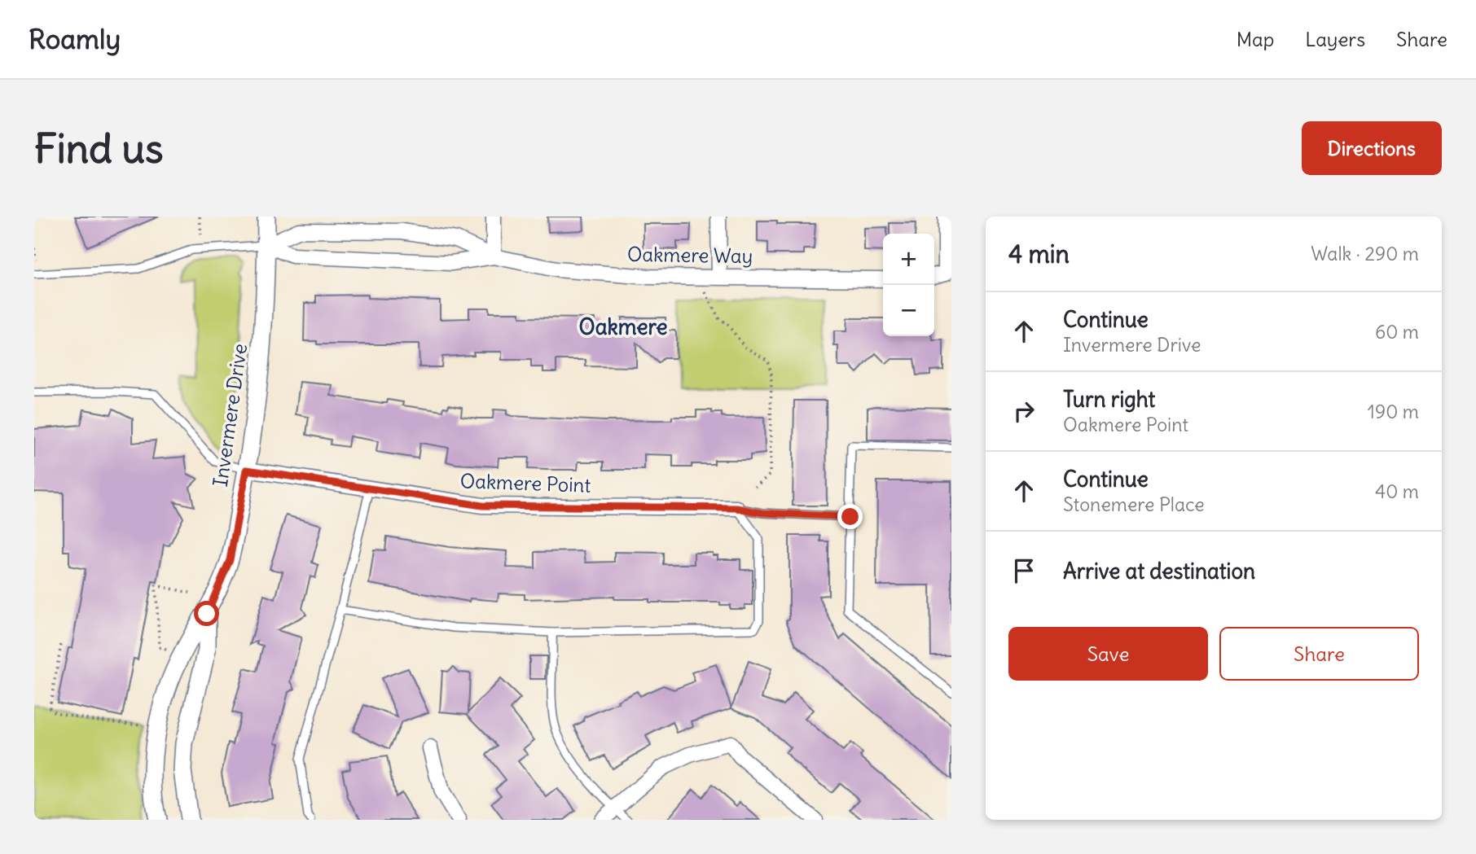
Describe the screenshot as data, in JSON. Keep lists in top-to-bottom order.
{
  "streets": {
    "street": ["Oakmere Way", "Invermere Drive", "Oakmere Point"]
  },
  "crossings": [
    ["Oakmere Way", "Invermere Drive"],
    ["Invermere Drive", "Oakmere Point"]
  ],
  "districts": ["Oakmere"],
  "page": {
    "header": "Roamly",
    "nav": ["Map", "Layers", "Share"],
    "buttons": [
      "Directions",
      ["Save", "Share"]
    ],
    "title": "Find us",
    "heading": ["4 min", "Walk · 290 m"],
    "map_buttons": ["+", "−"],
    "list": [
      ["Continue", "Invermere Drive", "60 m"],
      ["Turn right", "Oakmere Point", "190 m"],
      ["Continue", "Stonemere Place", "40 m"],
      "Arrive at destination"
    ]
  }
}
